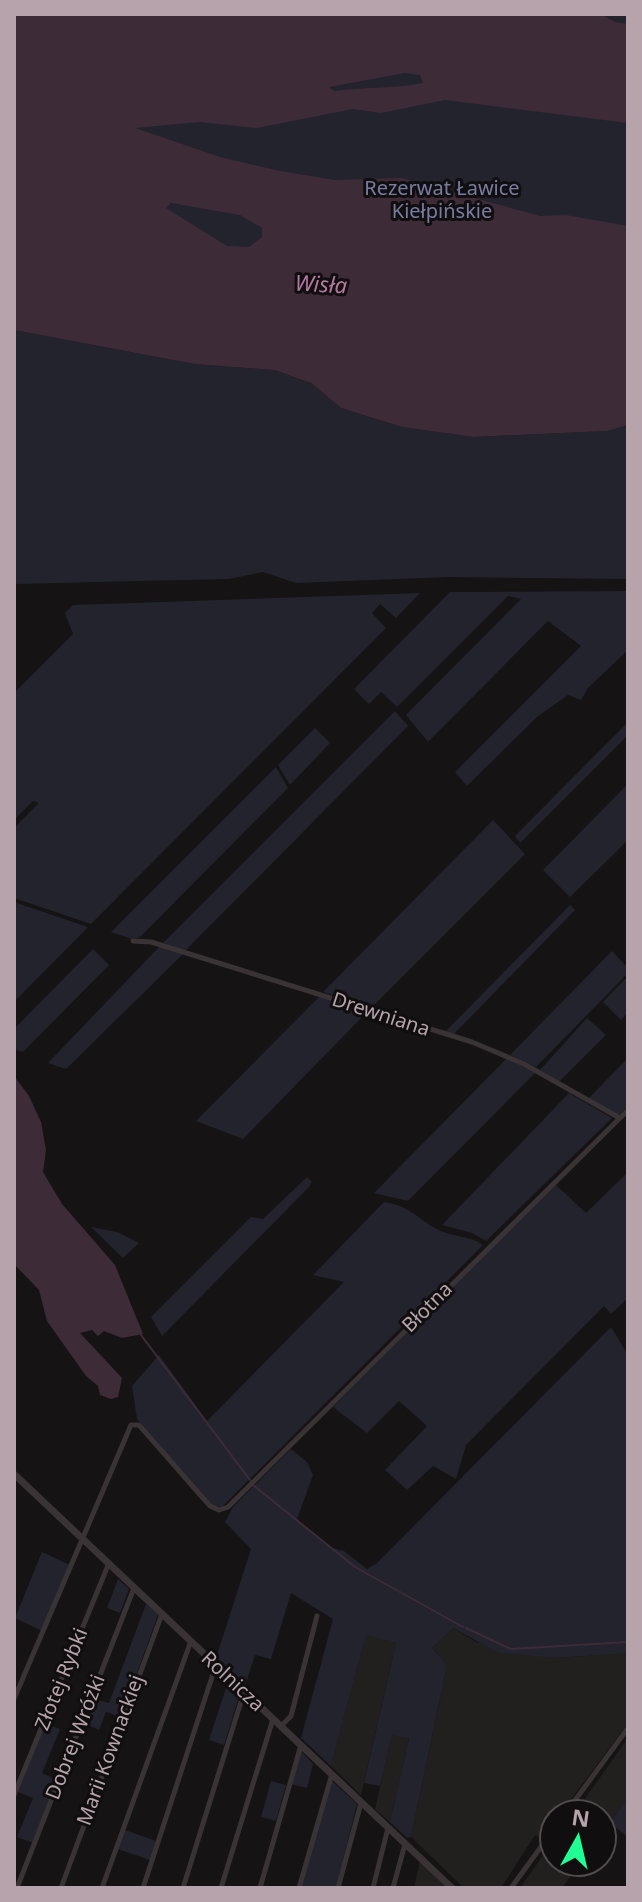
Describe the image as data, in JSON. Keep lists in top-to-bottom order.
{
  "streets": {
    "street": [
      "Drewniana",
      "Błotna",
      "Złotej Rybki",
      "Rolnicza",
      "Dobrej Wróżki",
      "Marii Kownackiej"
    ]
  },
  "crossings": [
    ["Drewniana", "Błotna"],
    ["Błotna", "Rolnicza"],
    ["Złotej Rybki", "Rolnicza"],
    ["Rolnicza", "Dobrej Wróżki"],
    ["Rolnicza", "Marii Kownackiej"]
  ],
  "water": ["Wisła"],
  "parks": ["Rezerwat Ławice Kiełpińskie"],
  "north": "top"
}
